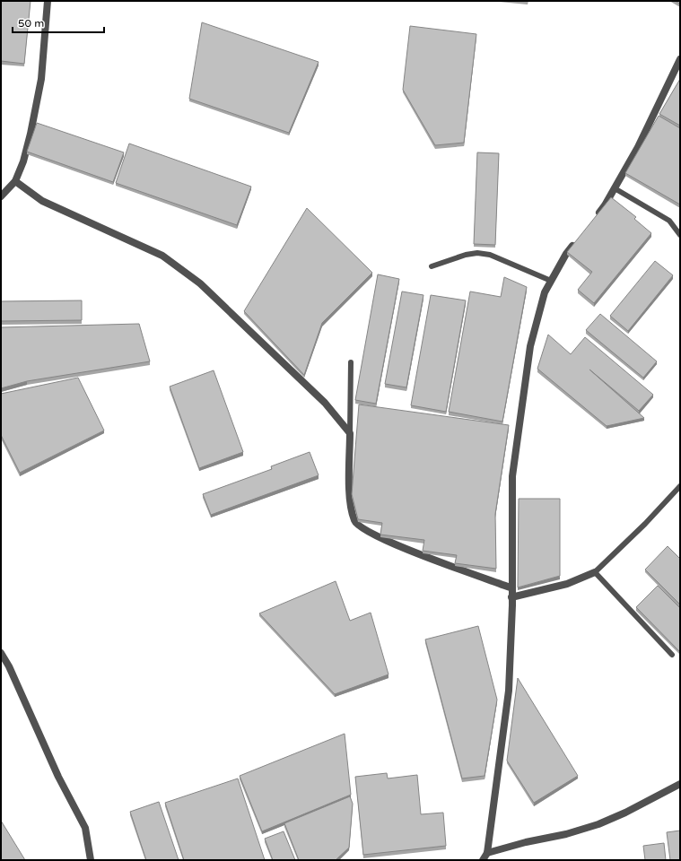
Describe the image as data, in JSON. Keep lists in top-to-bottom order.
{
  "scale_bar": "50 m"
}
